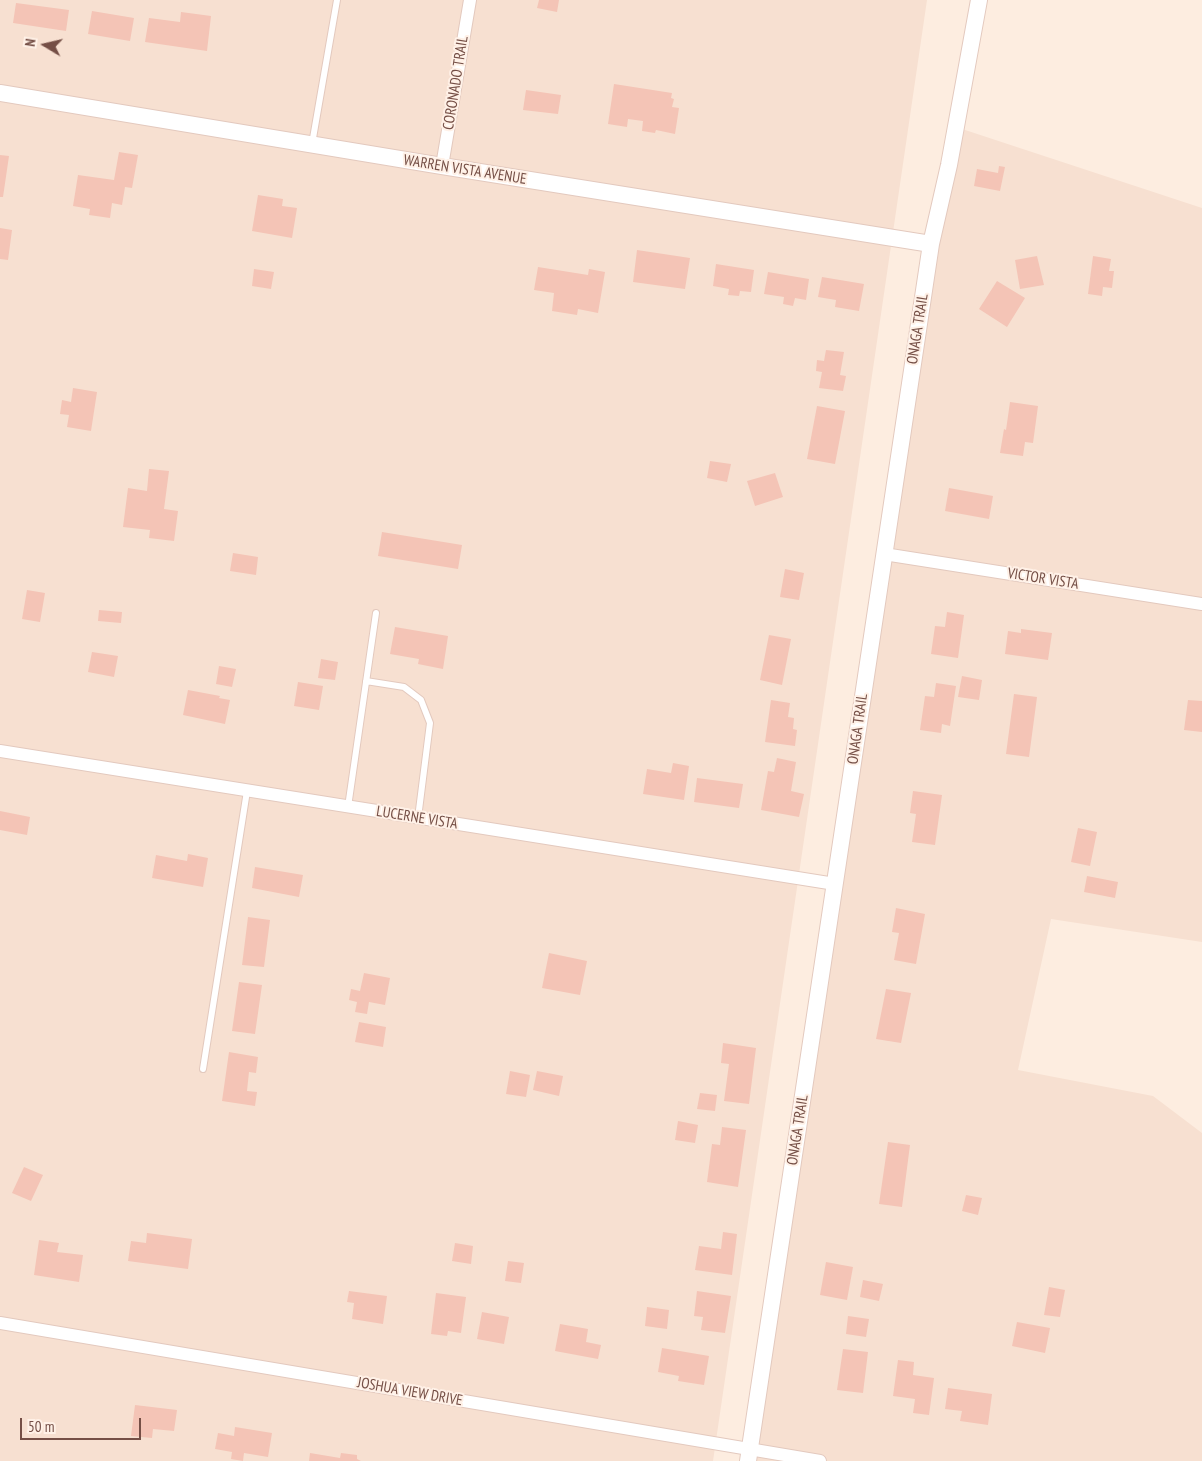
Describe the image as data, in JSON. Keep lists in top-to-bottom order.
{
  "streets": {
    "street": [
      "CORONADO TRAIL",
      "WARREN VISTA AVENUE",
      "ONAGA TRAIL",
      "VICTOR VISTA",
      "LUCERNE VISTA",
      "JOSHUA VIEW DRIVE"
    ]
  },
  "crossings": [
    ["CORONADO TRAIL", "WARREN VISTA AVENUE"],
    ["WARREN VISTA AVENUE", "ONAGA TRAIL"],
    ["ONAGA TRAIL", "VICTOR VISTA"],
    ["ONAGA TRAIL", "LUCERNE VISTA"],
    ["ONAGA TRAIL", "JOSHUA VIEW DRIVE"]
  ],
  "scale_bar": "50 m",
  "north": "left"
}
